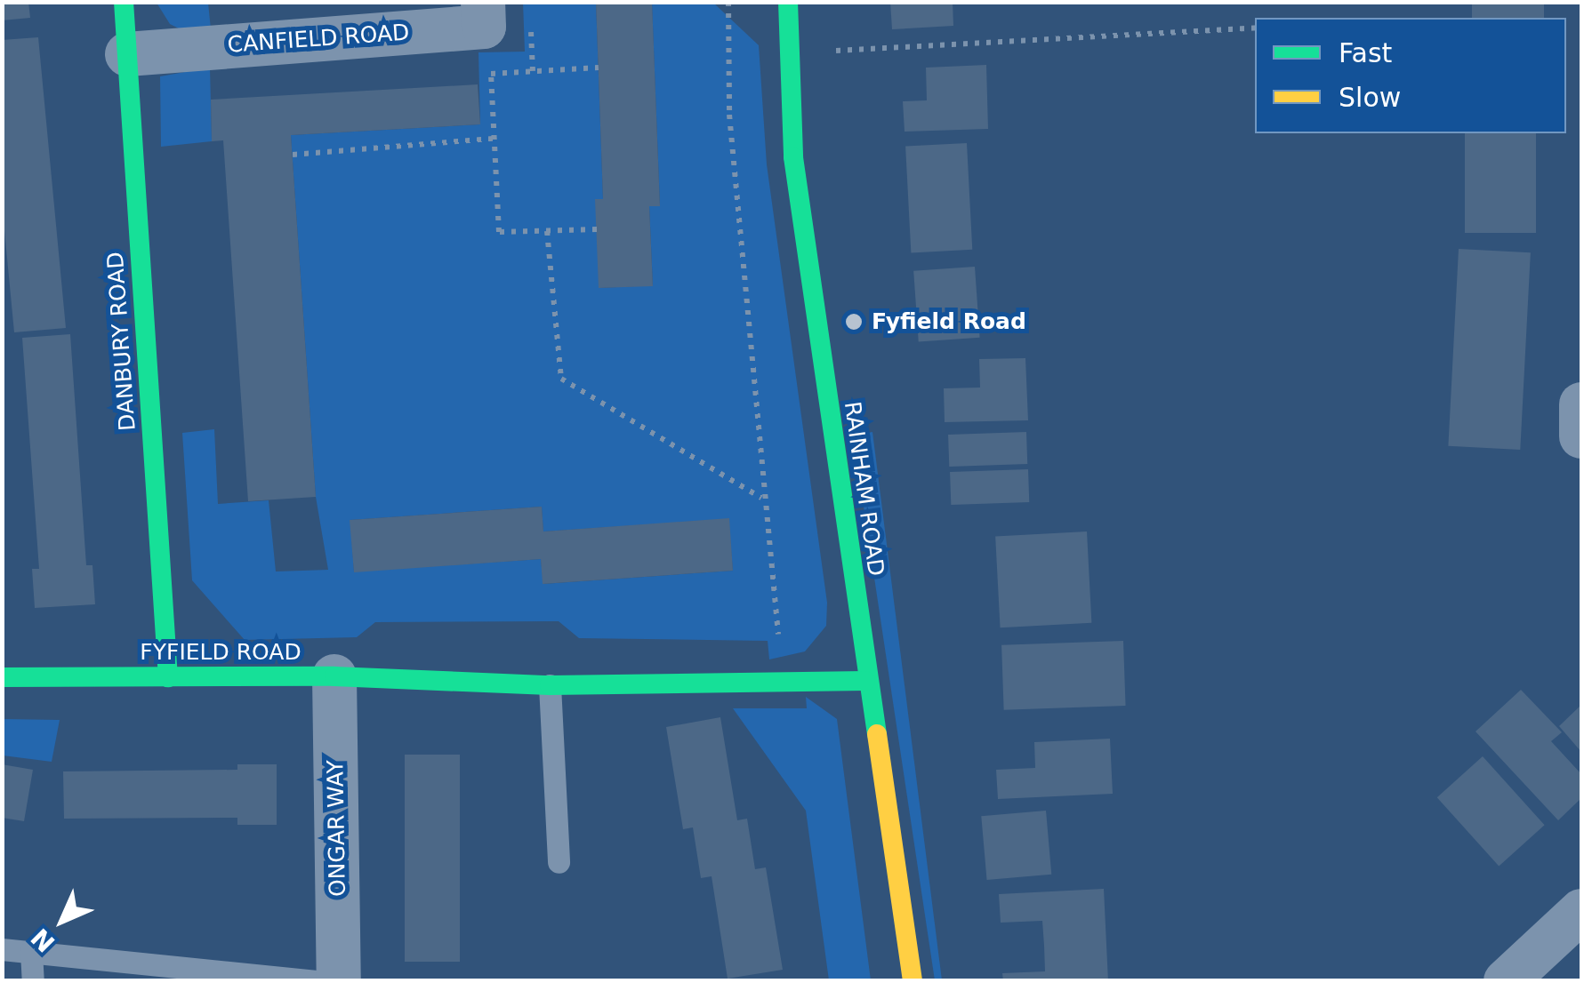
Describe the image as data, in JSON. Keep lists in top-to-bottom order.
{
  "streets": {
    "street": [
      "CANFIELD ROAD",
      "DANBURY ROAD",
      "RAINHAM ROAD",
      "FYFIELD ROAD",
      "ONGAR WAY"
    ]
  },
  "crossings": [
    ["CANFIELD ROAD", "DANBURY ROAD"],
    ["DANBURY ROAD", "FYFIELD ROAD"],
    ["RAINHAM ROAD", "FYFIELD ROAD"],
    ["FYFIELD ROAD", "ONGAR WAY"]
  ],
  "places": ["Fyfield Road"],
  "legend": ["Fast", "Slow"],
  "north": "bottom left"
}
